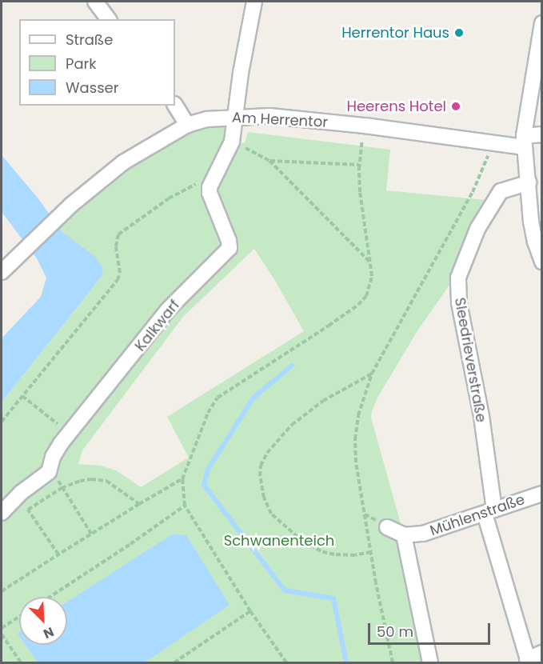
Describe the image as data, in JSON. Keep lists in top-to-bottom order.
{
  "streets": {
    "street": [
      "Am Herrentor",
      "Kalkwarf",
      "Sleedrieverstraße",
      "Mühlenstraße"
    ]
  },
  "crossings": [
    ["Am Herrentor", "Kalkwarf"],
    ["Sleedrieverstraße", "Mühlenstraße"]
  ],
  "parks": ["Schwanenteich"],
  "places": ["Herrentor Haus", "Heerens Hotel"],
  "legend": ["Straße", "Park", "Wasser"],
  "scale_bar": "50 m",
  "north": "bottom right"
}
